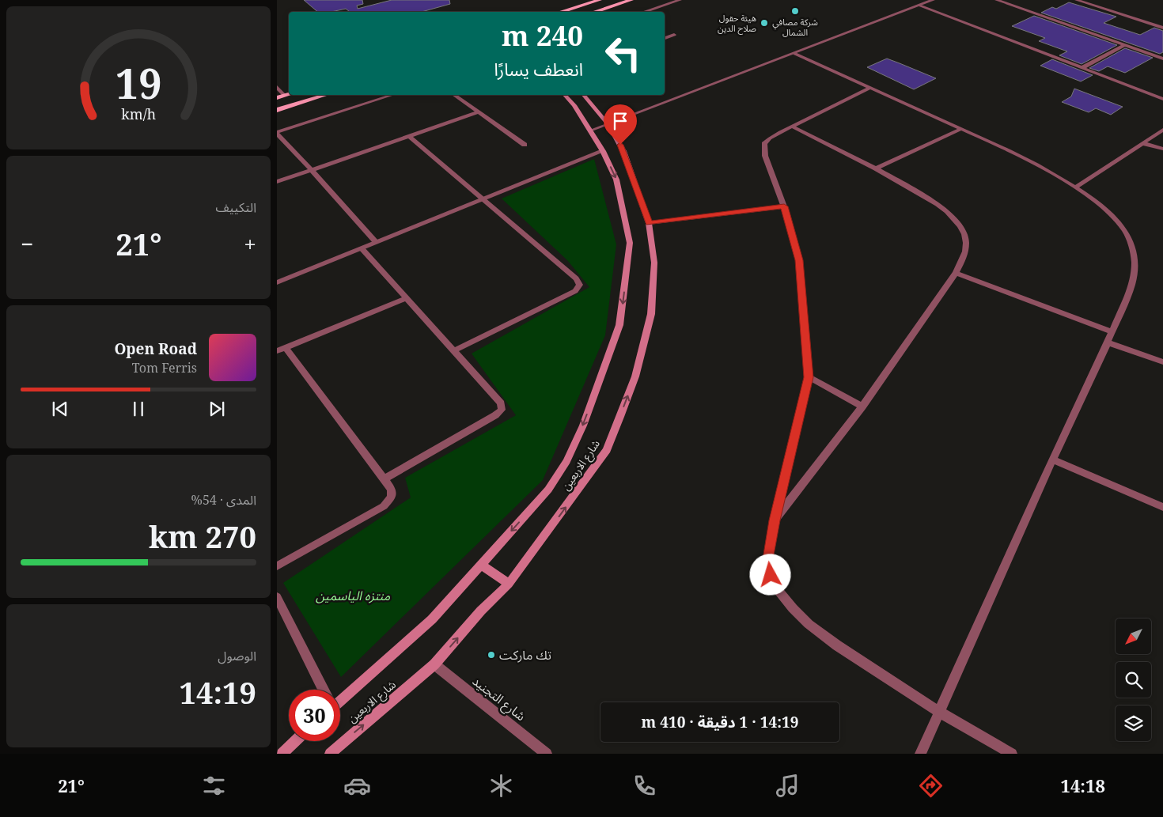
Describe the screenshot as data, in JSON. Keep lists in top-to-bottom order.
{
  "streets": {
    "main road": ["شارع الاربعين"],
    "street": ["شارع التجنيد"]
  },
  "crossings": [
    ["شارع الاربعين", "شارع التجنيد"]
  ],
  "parks": ["منتزه الياسمين"],
  "places": ["شركة مصافي الشمال", "هيئة حقول صلاح الدين", "تك ماركت"],
  "north": "bottom left",
  "page": {
    "turn": ["240 m", "انعطف يسارًا"],
    "tile": [
      "التكييف",
      ["المدى · 54%", "270 km"],
      ["الوصول", "14:19"]
    ],
    "heat": ["−", "21°", "+"],
    "song": ["Open Road", "Tom Ferris"],
    "limit": "30",
    "trip": "14:19 · 1 دقيقة · 410 m",
    "tabs": ["14:18", "21°"],
    "gauge": ["19", "km/h"]
  }
}
